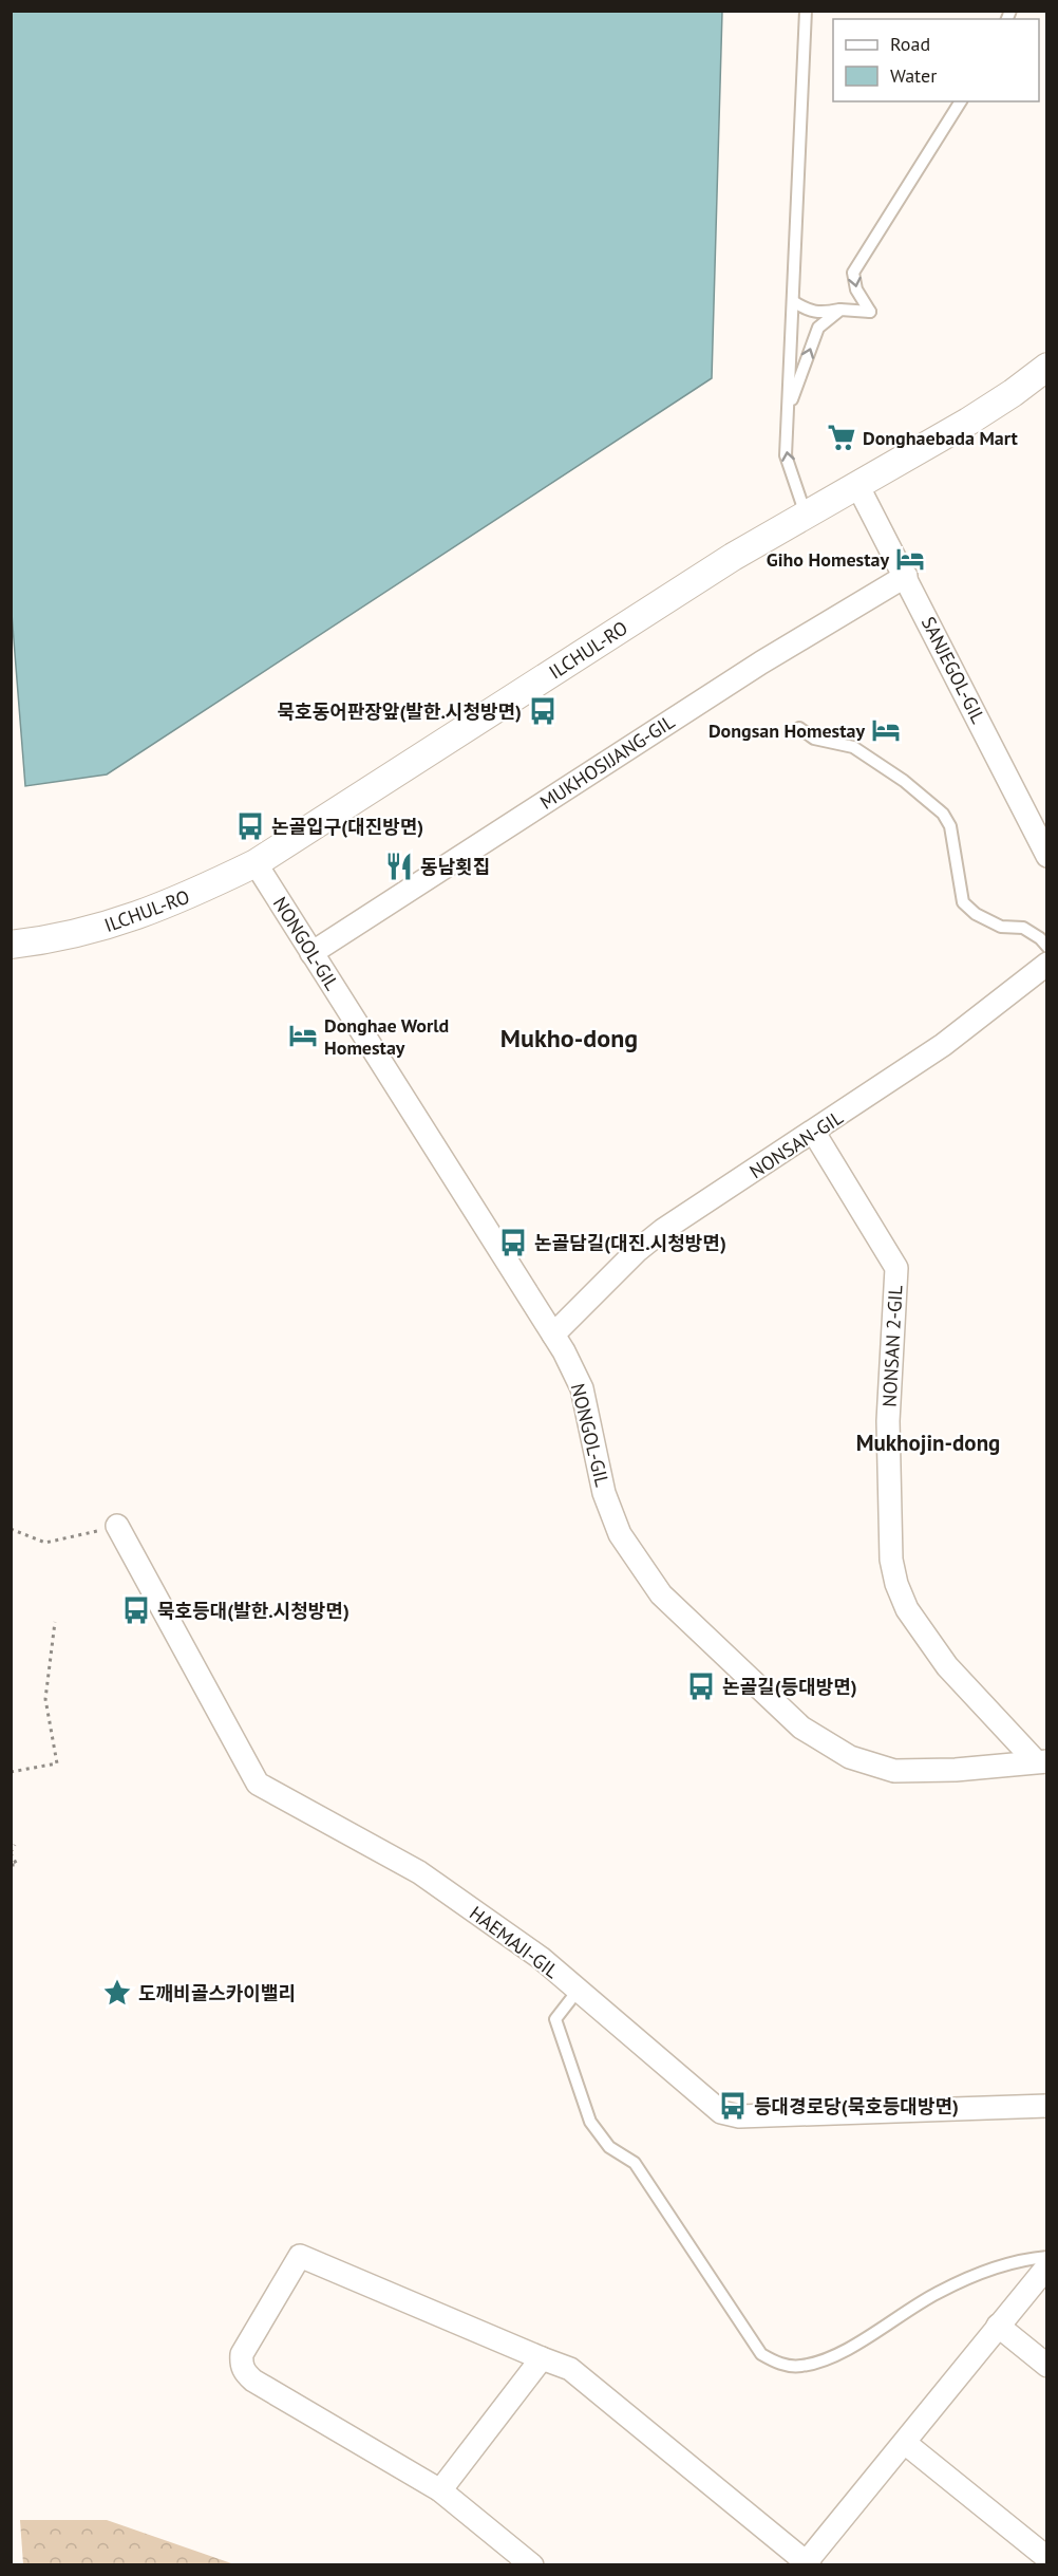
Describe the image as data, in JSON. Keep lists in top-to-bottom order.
{
  "streets": {
    "street": [
      "ILCHUL-RO",
      "SANJEGOL-GIL",
      "MUKHOSIJANG-GIL",
      "NONGOL-GIL",
      "NONSAN-GIL",
      "NONSAN 2-GIL",
      "HAEMAJI-GIL"
    ]
  },
  "crossings": [
    ["ILCHUL-RO", "SANJEGOL-GIL"],
    ["ILCHUL-RO", "NONGOL-GIL"],
    ["SANJEGOL-GIL", "MUKHOSIJANG-GIL"],
    ["MUKHOSIJANG-GIL", "NONGOL-GIL"],
    ["NONGOL-GIL", "NONSAN-GIL"],
    ["NONGOL-GIL", "NONSAN 2-GIL"],
    ["NONSAN-GIL", "NONSAN 2-GIL"]
  ],
  "districts": ["Mukho-dong", "Mukhojin-dong"],
  "places": {
    "supermarket": ["Donghaebada Mart"],
    "hotel": ["Giho Homestay", "Dongsan Homestay", "Donghae World Homestay"],
    "bus stop": [
      "묵호동어판장앞(발한.시청방면)",
      "논골입구(대진방면)",
      "논골담길(대진.시청방면)",
      "묵호등대(발한.시청방면)",
      "논골길(등대방면)",
      "등대경로당(묵호등대방면)"
    ],
    "restaurant": ["동남횟집"],
    "place": ["도깨비골스카이밸리"]
  },
  "legend": ["Road", "Water"]
}
